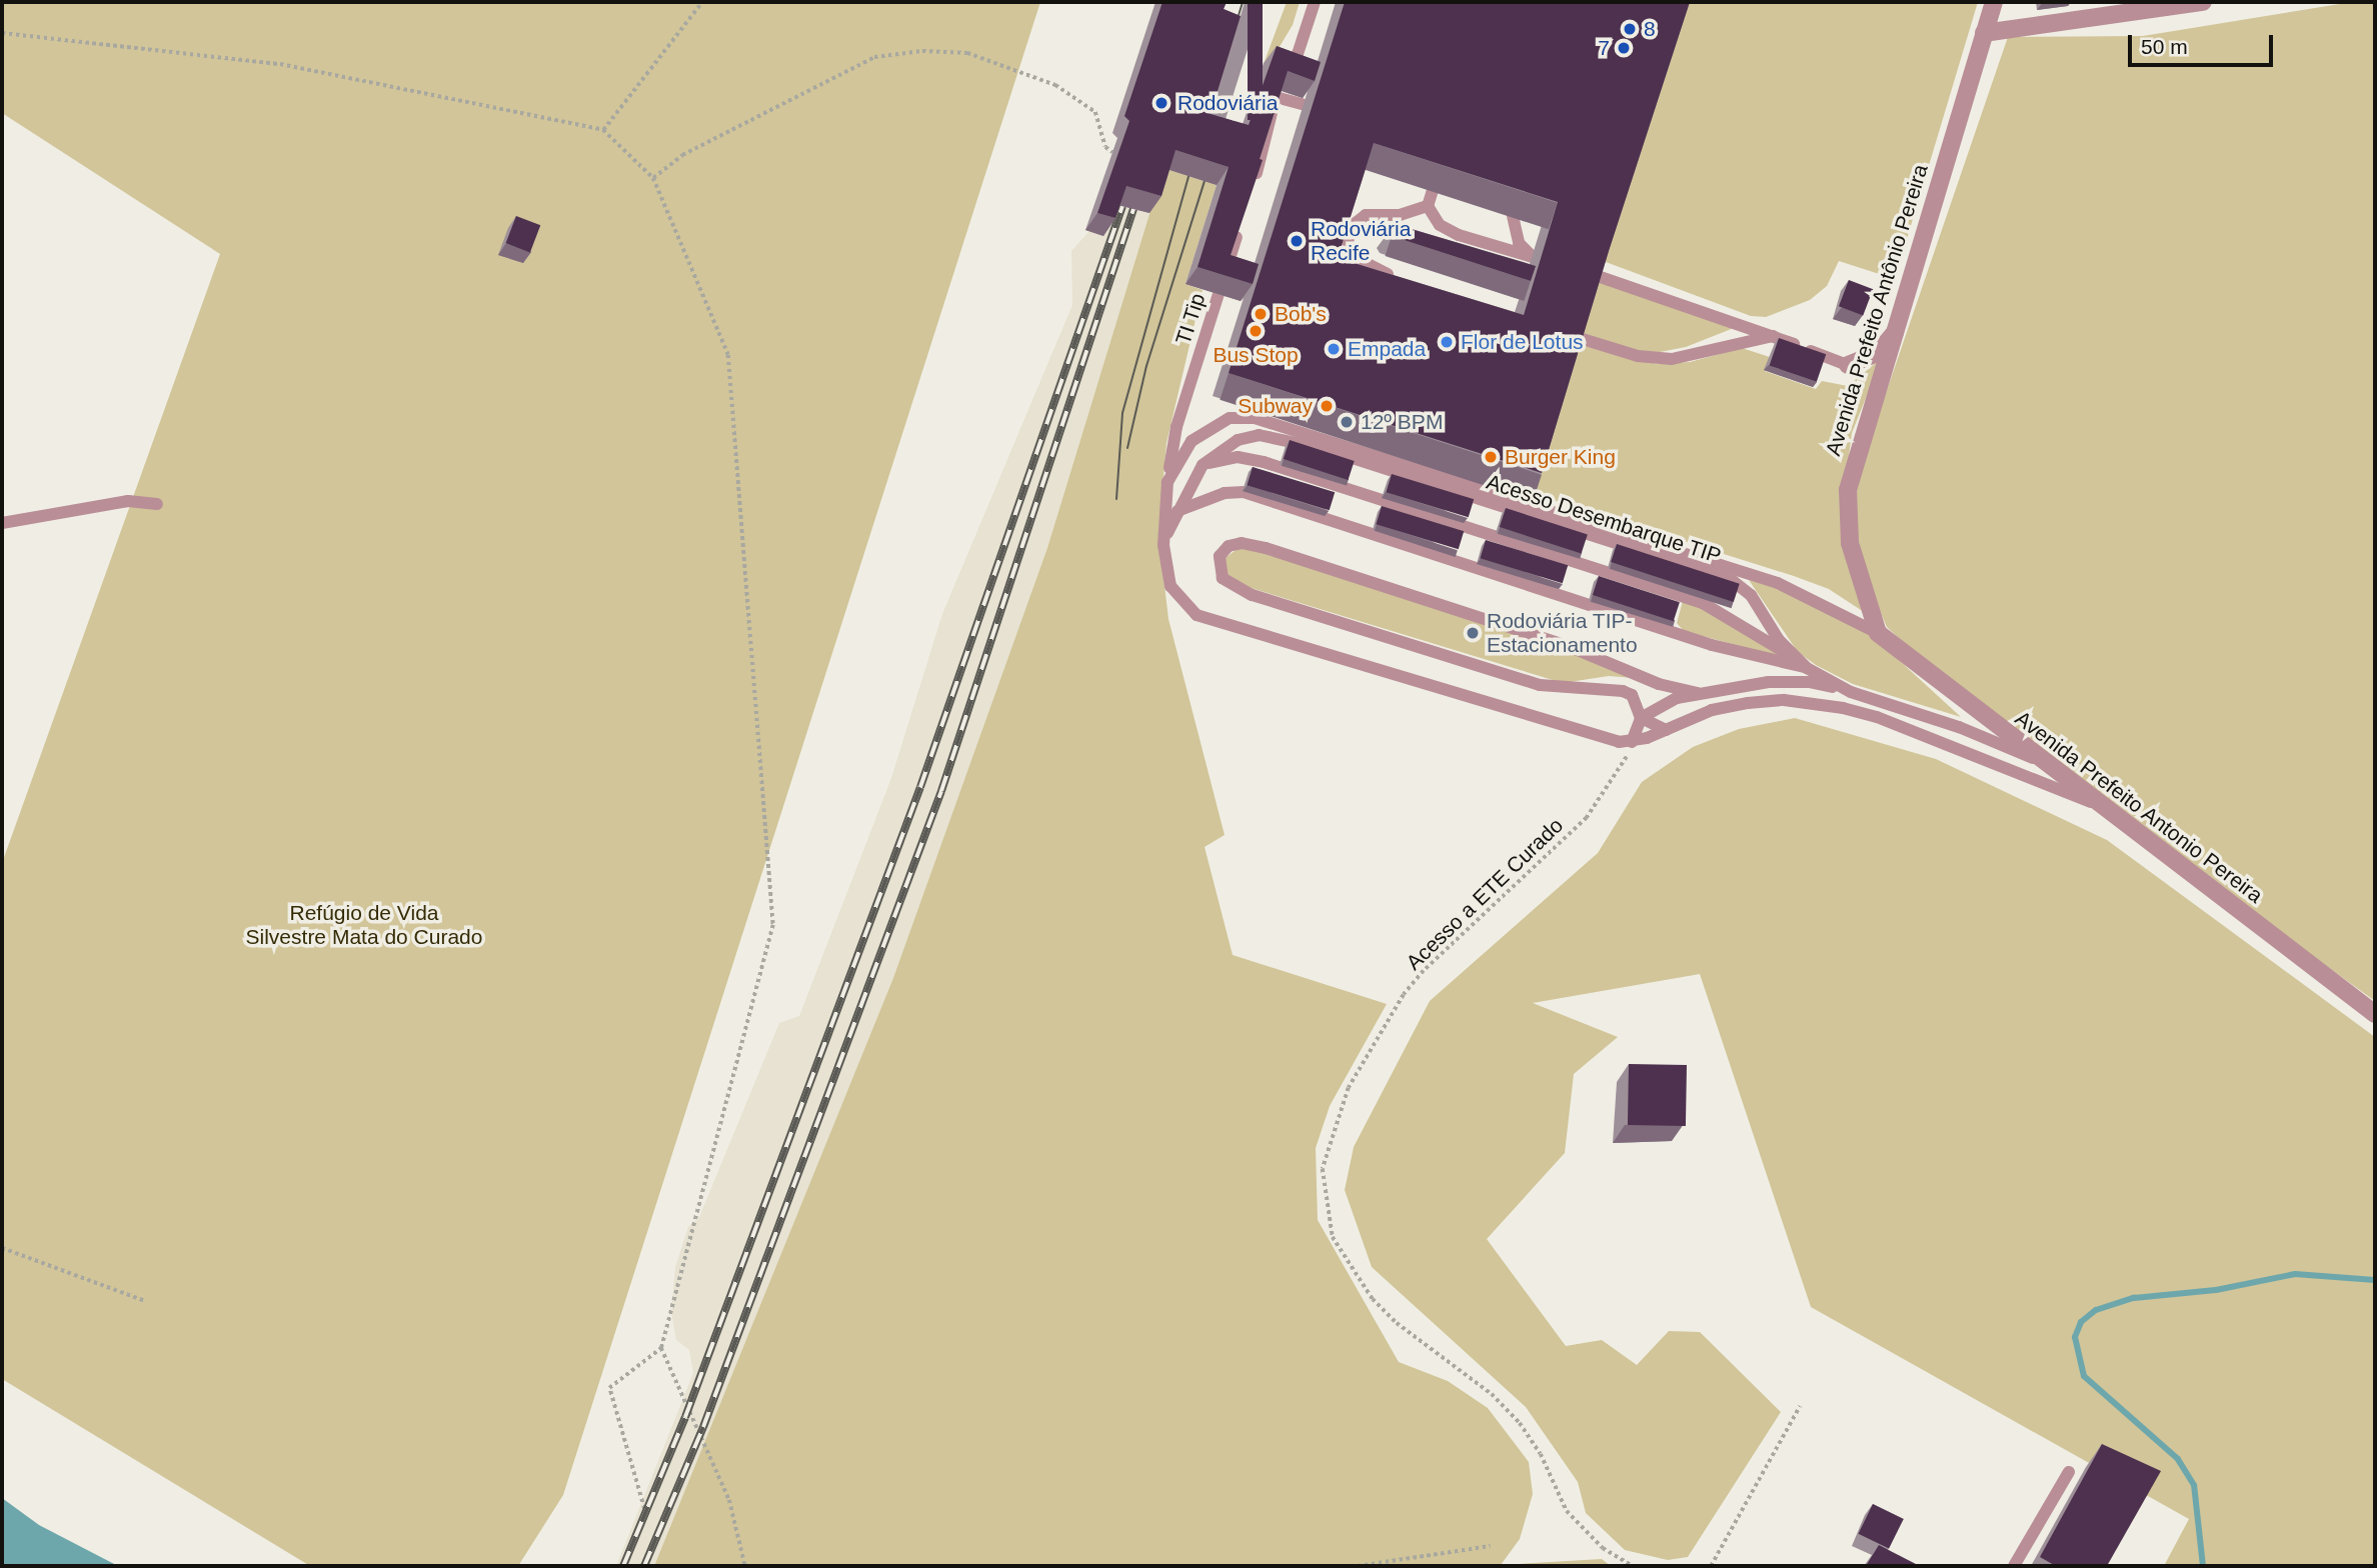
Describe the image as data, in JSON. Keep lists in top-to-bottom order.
{
  "streets": {
    "street": ["Avenida Prefeito Antônio Pereira", "Avenida Prefeito Antonio Pereira"],
    "lane": ["TI Tip", "Acesso Desembarque TIP"],
    "path": ["Acesso a ETE Curado"]
  },
  "crossings": [
    ["Avenida Prefeito Antônio Pereira", "Avenida Prefeito Antonio Pereira"],
    ["TI Tip", "Acesso Desembarque TIP"],
    ["TI Tip", "Acesso a ETE Curado"],
    ["Acesso Desembarque TIP", "Avenida Prefeito Antonio Pereira"]
  ],
  "parks": ["Refúgio de Vida Silvestre Mata do Curado"],
  "places": [
    "8",
    "7",
    "Rodoviária",
    "Rodoviária Recife",
    "Bob's",
    "Bus Stop",
    "Flor de Lotus",
    "Empada",
    "Subway",
    "12º BPM",
    "Burger King",
    "Rodoviária TIP- Estacionamento"
  ],
  "scale_bar": "50 m"
}
